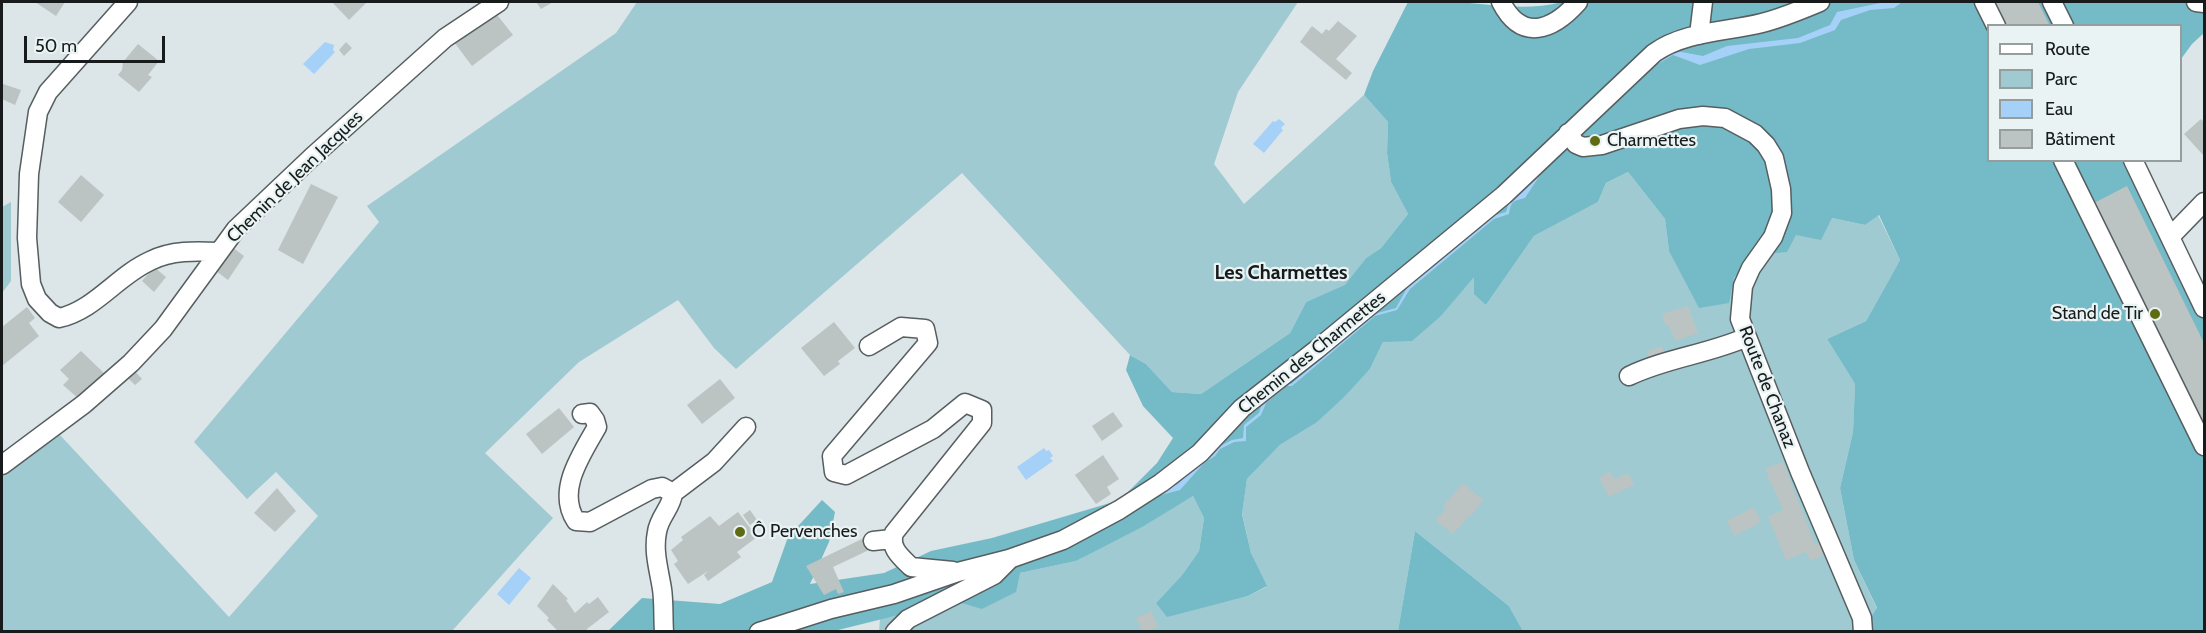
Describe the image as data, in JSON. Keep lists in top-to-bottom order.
{
  "streets": {
    "street": ["Chemin de Jean Jacques", "Chemin des Charmettes", "Route de Chanaz"]
  },
  "crossings": [
    ["Chemin des Charmettes", "Route de Chanaz"]
  ],
  "districts": ["Les Charmettes"],
  "places": ["Charmettes", "Stand de Tir", "Ô Pervenches"],
  "legend": [
    "Route",
    "Parc",
    "Eau",
    "Bâtiment"
  ],
  "scale_bar": "50 m"
}
